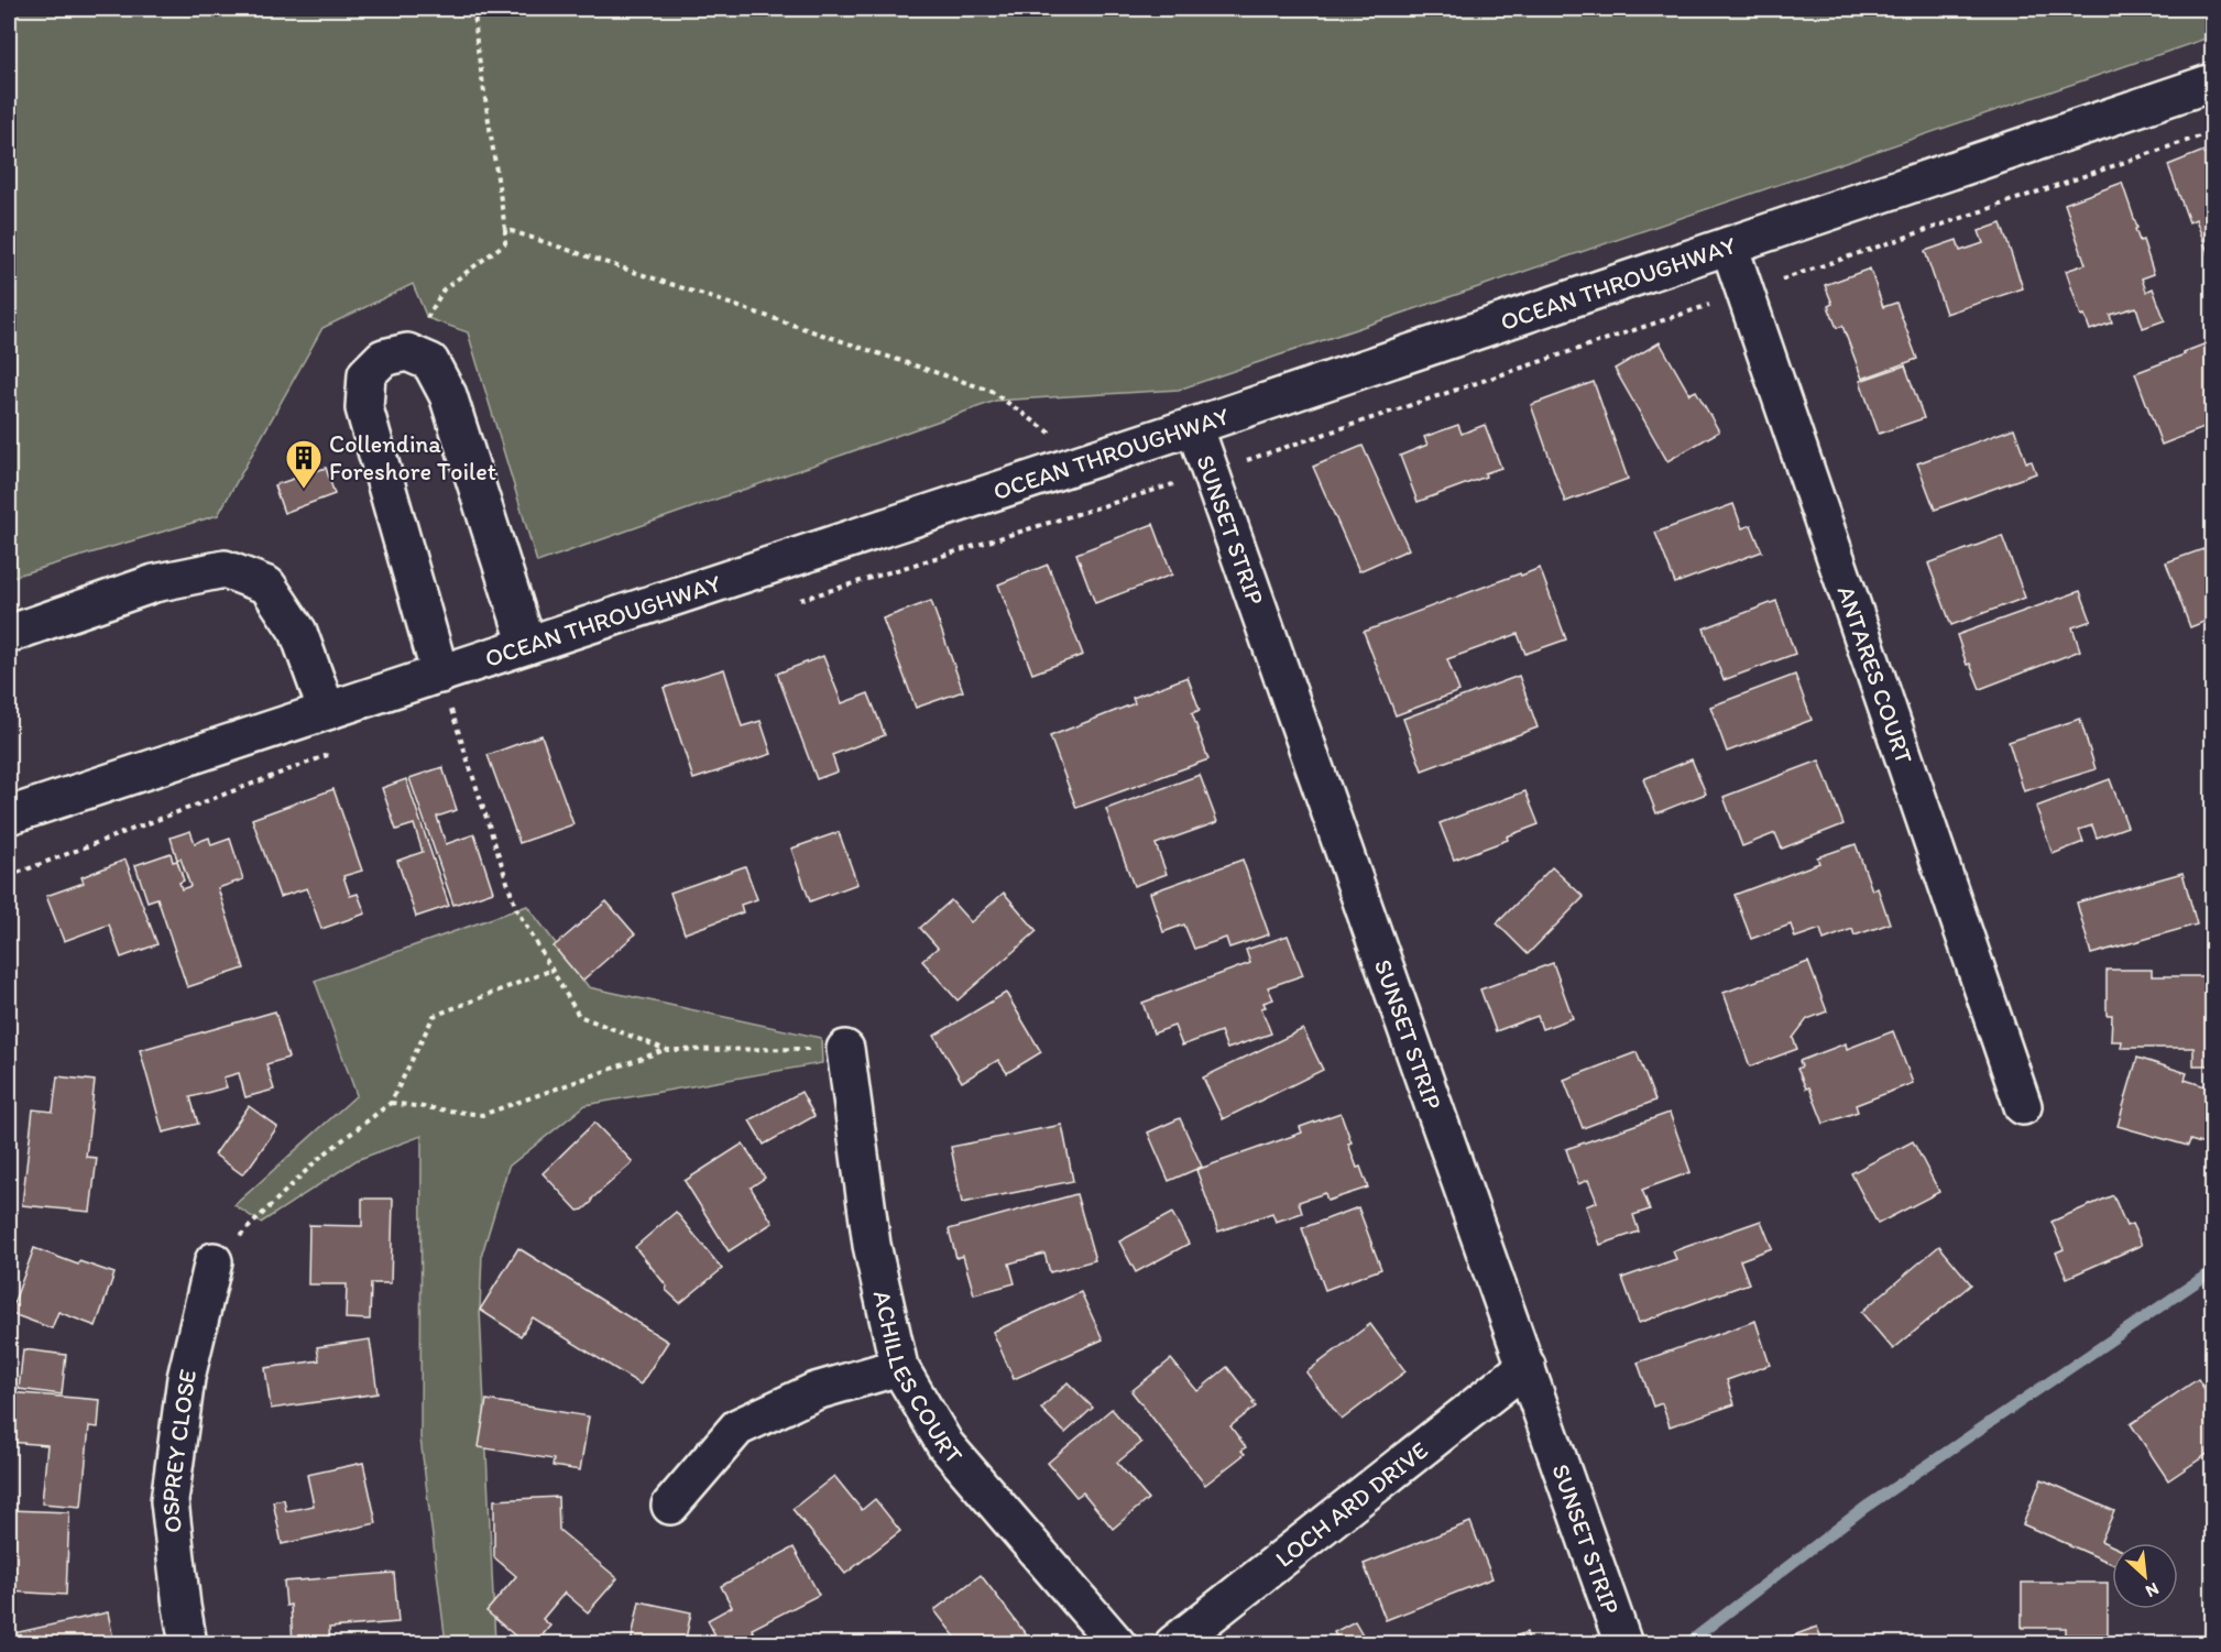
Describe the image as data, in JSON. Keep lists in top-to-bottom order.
{
  "streets": {
    "street": [
      "OCEAN THROUGHWAY",
      "SUNSET STRIP",
      "ANTARES COURT",
      "ACHILLES COURT",
      "OSPREY CLOSE",
      "LOCH ARD DRIVE"
    ]
  },
  "crossings": [
    ["OCEAN THROUGHWAY", "SUNSET STRIP"],
    ["OCEAN THROUGHWAY", "ANTARES COURT"],
    ["SUNSET STRIP", "LOCH ARD DRIVE"]
  ],
  "places": {
    "building": ["Collendina Foreshore Toilet"]
  },
  "north": "bottom right"
}
